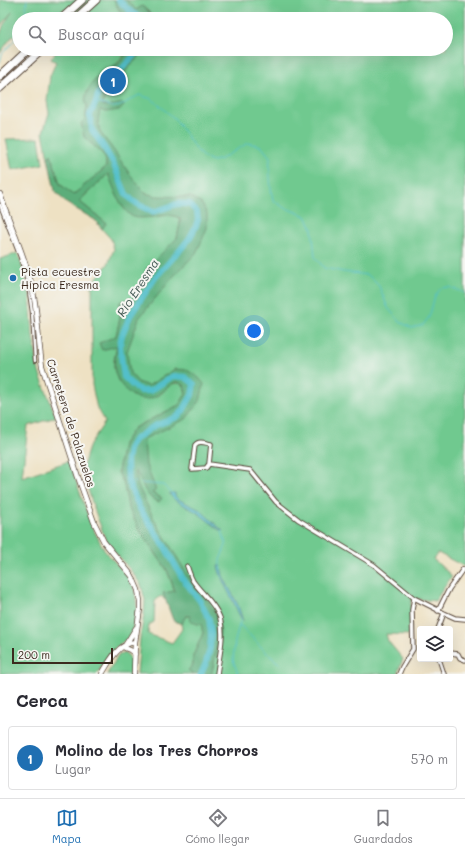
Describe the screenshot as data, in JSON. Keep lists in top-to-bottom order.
{
  "streets": {
    "street": ["Carretera de Palazuelos"]
  },
  "water": ["Río Eresma"],
  "places": ["Pista ecuestre Hípica Eresma"],
  "scale_bar": "200 m",
  "page": {
    "search": "Buscar aquí",
    "pins": "1",
    "scale": "200 m",
    "heading": "Cerca",
    "list": [
      {
        "mark": "1",
        "name": "Molino de los Tres Chorros",
        "note": "Lugar",
        "value": "570 m"
      }
    ],
    "nav": ["Mapa", "Cómo llegar", "Guardados"]
  }
}
